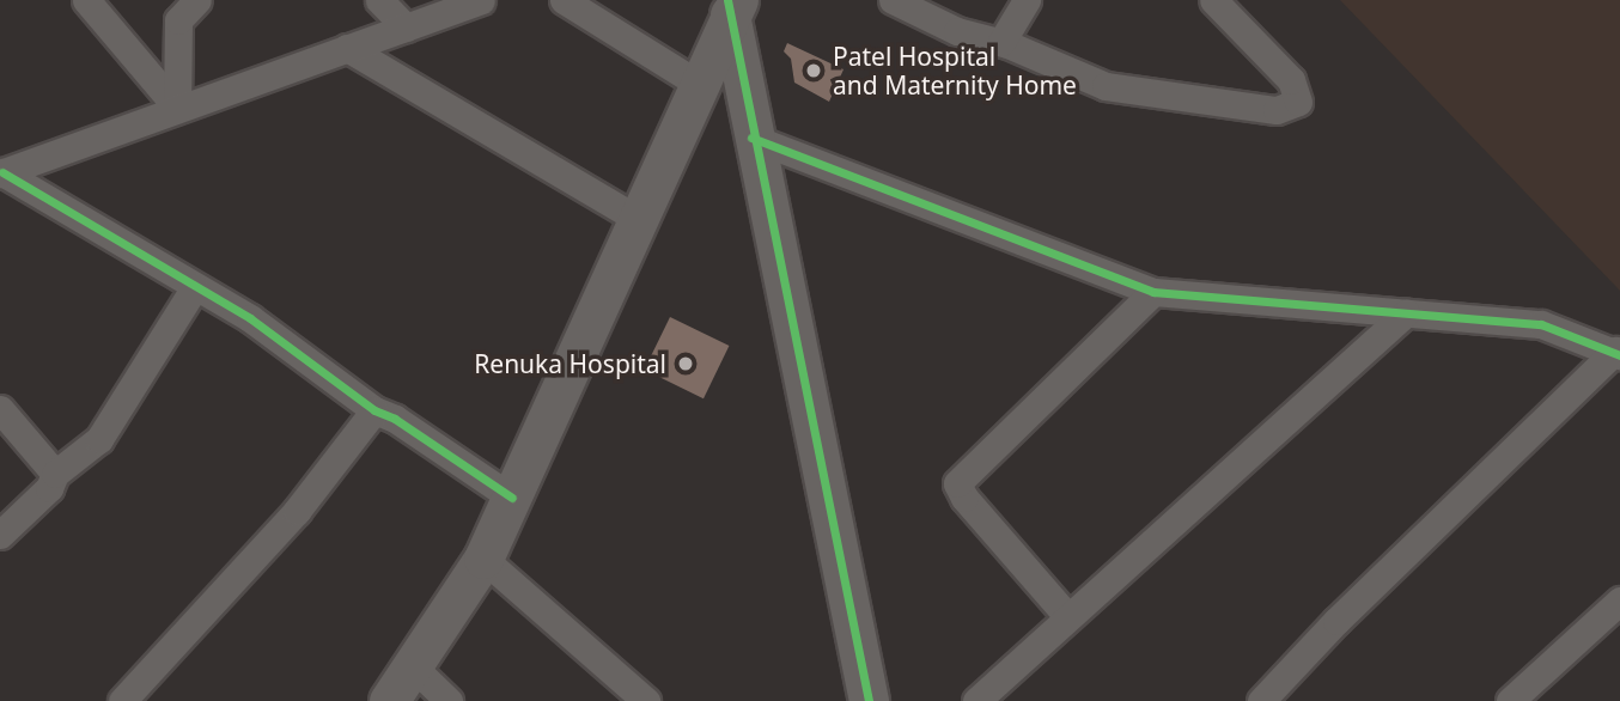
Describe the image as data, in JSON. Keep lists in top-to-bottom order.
{
  "places": ["Patel Hospital and Maternity Home", "Renuka Hospital"]
}
